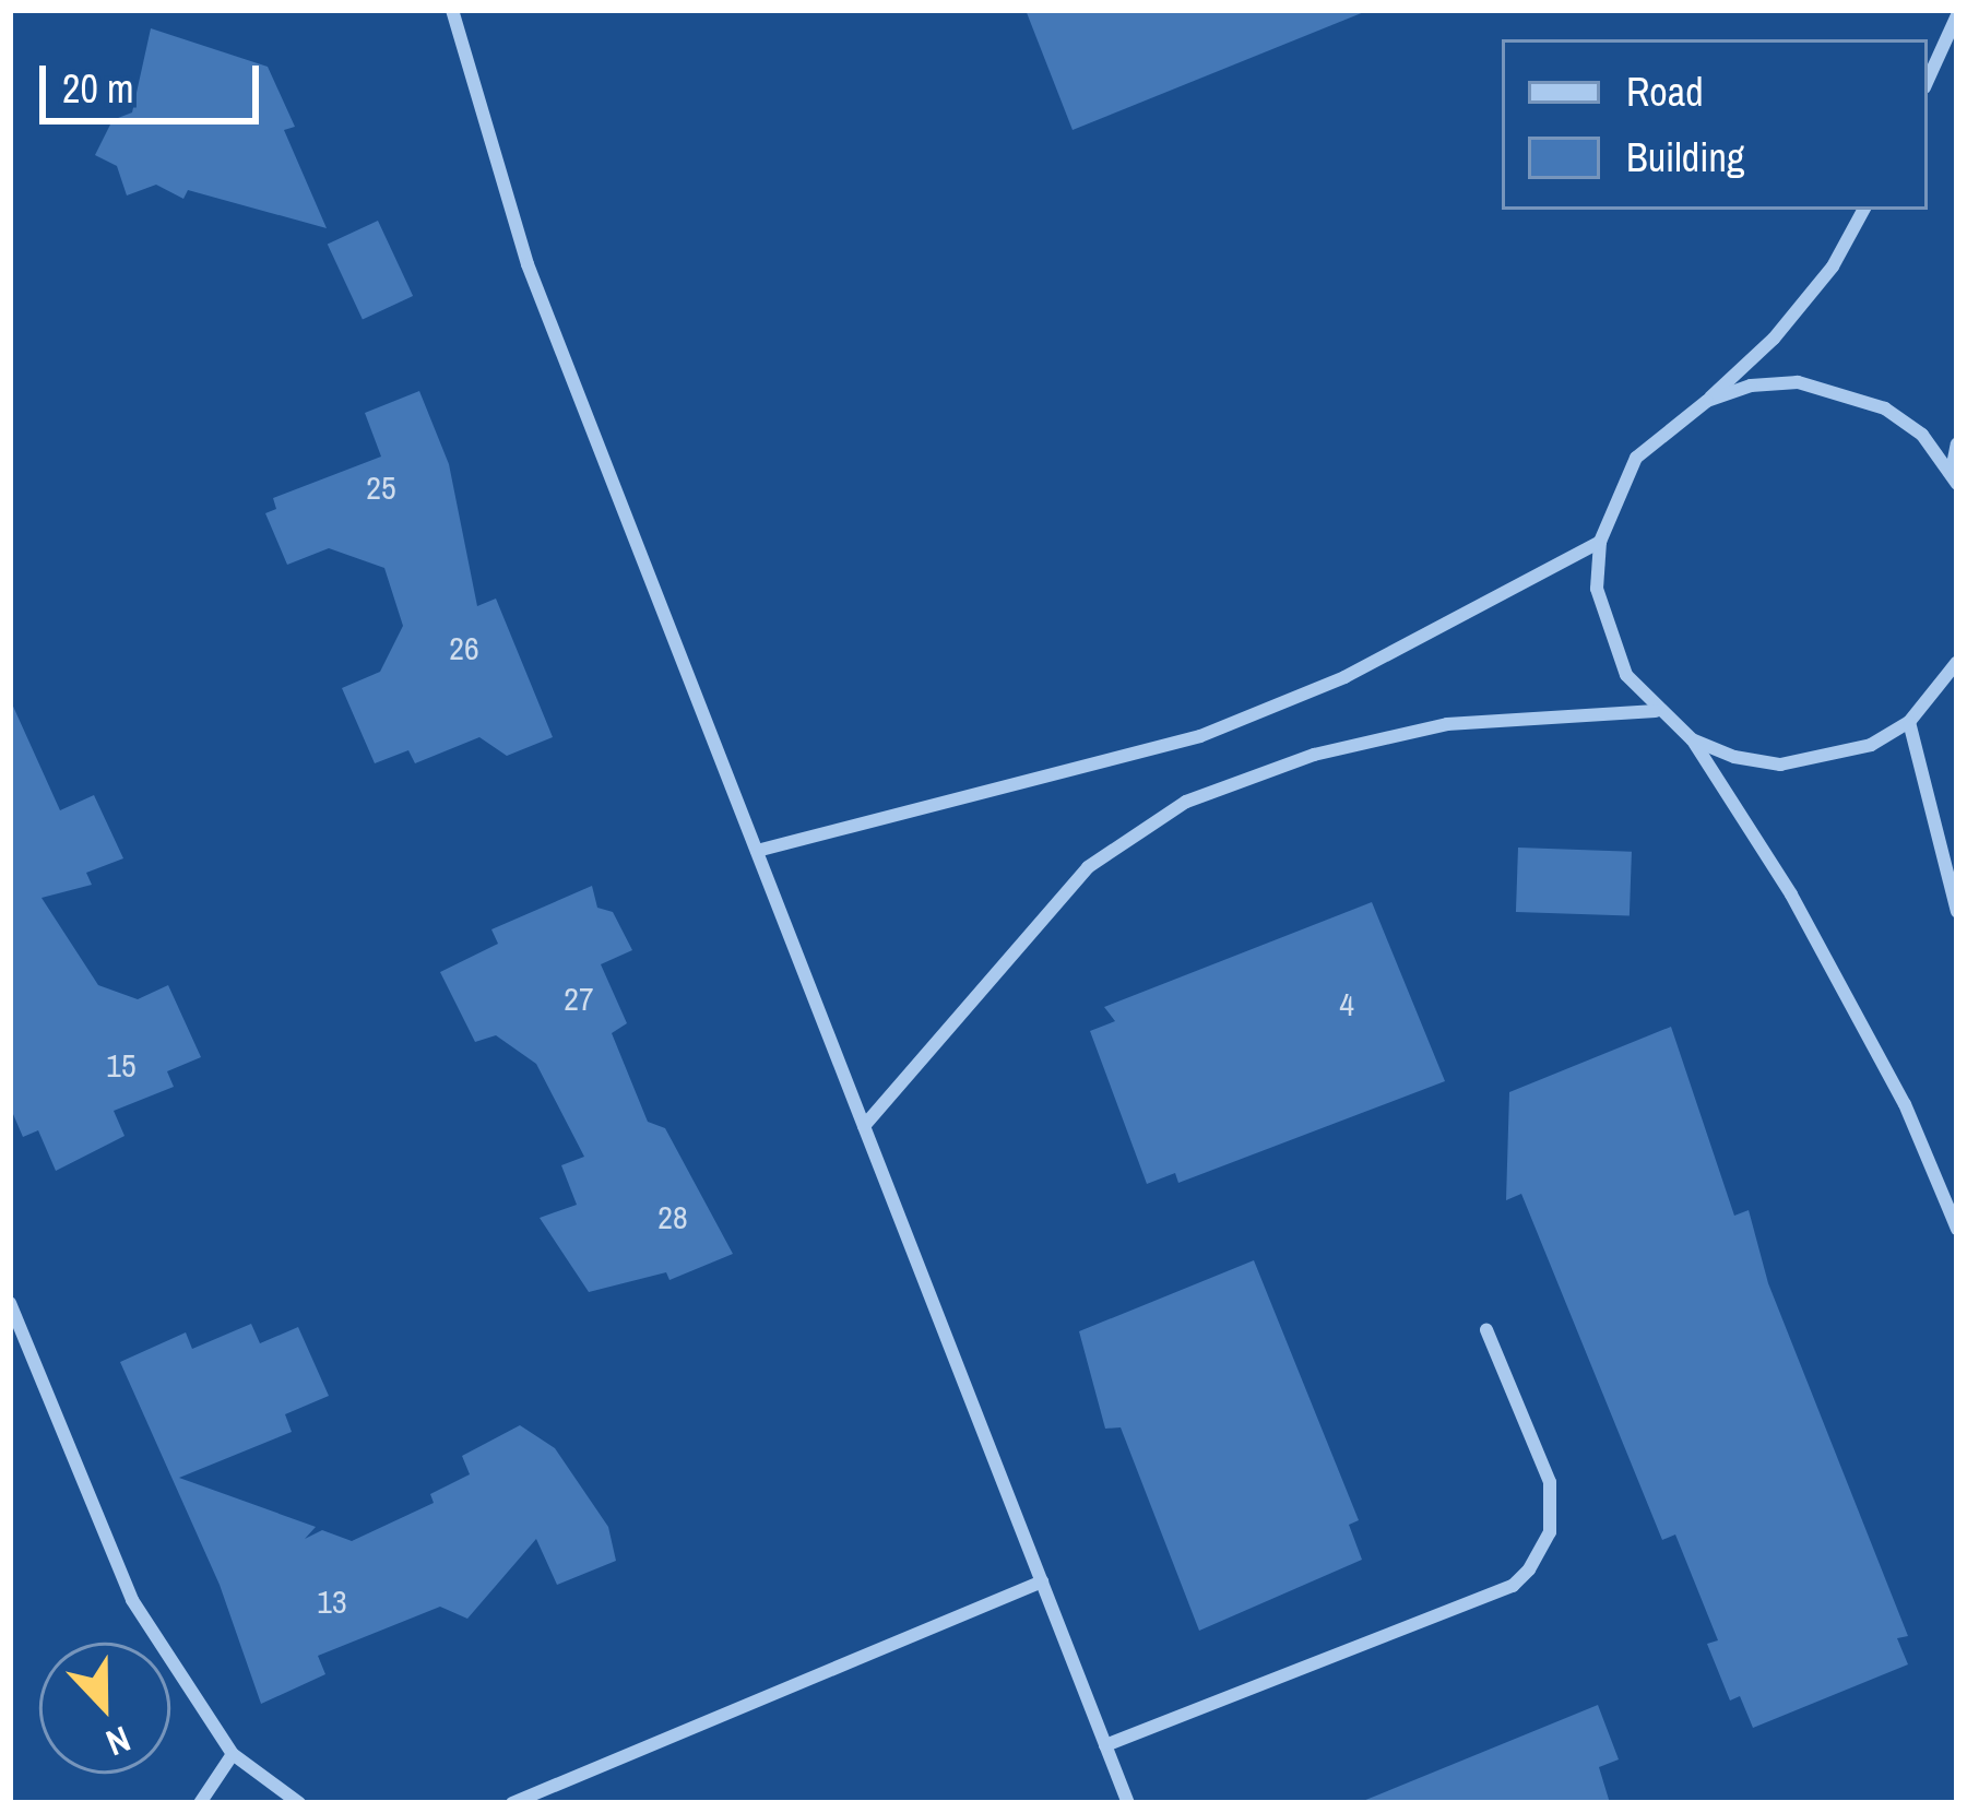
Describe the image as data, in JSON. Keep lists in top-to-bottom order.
{
  "house_numbers": [
    "25",
    "26",
    "27",
    "4",
    "15",
    "28",
    "13"
  ],
  "legend": ["Road", "Building"],
  "scale_bar": "20 m",
  "north": "bottom"
}
